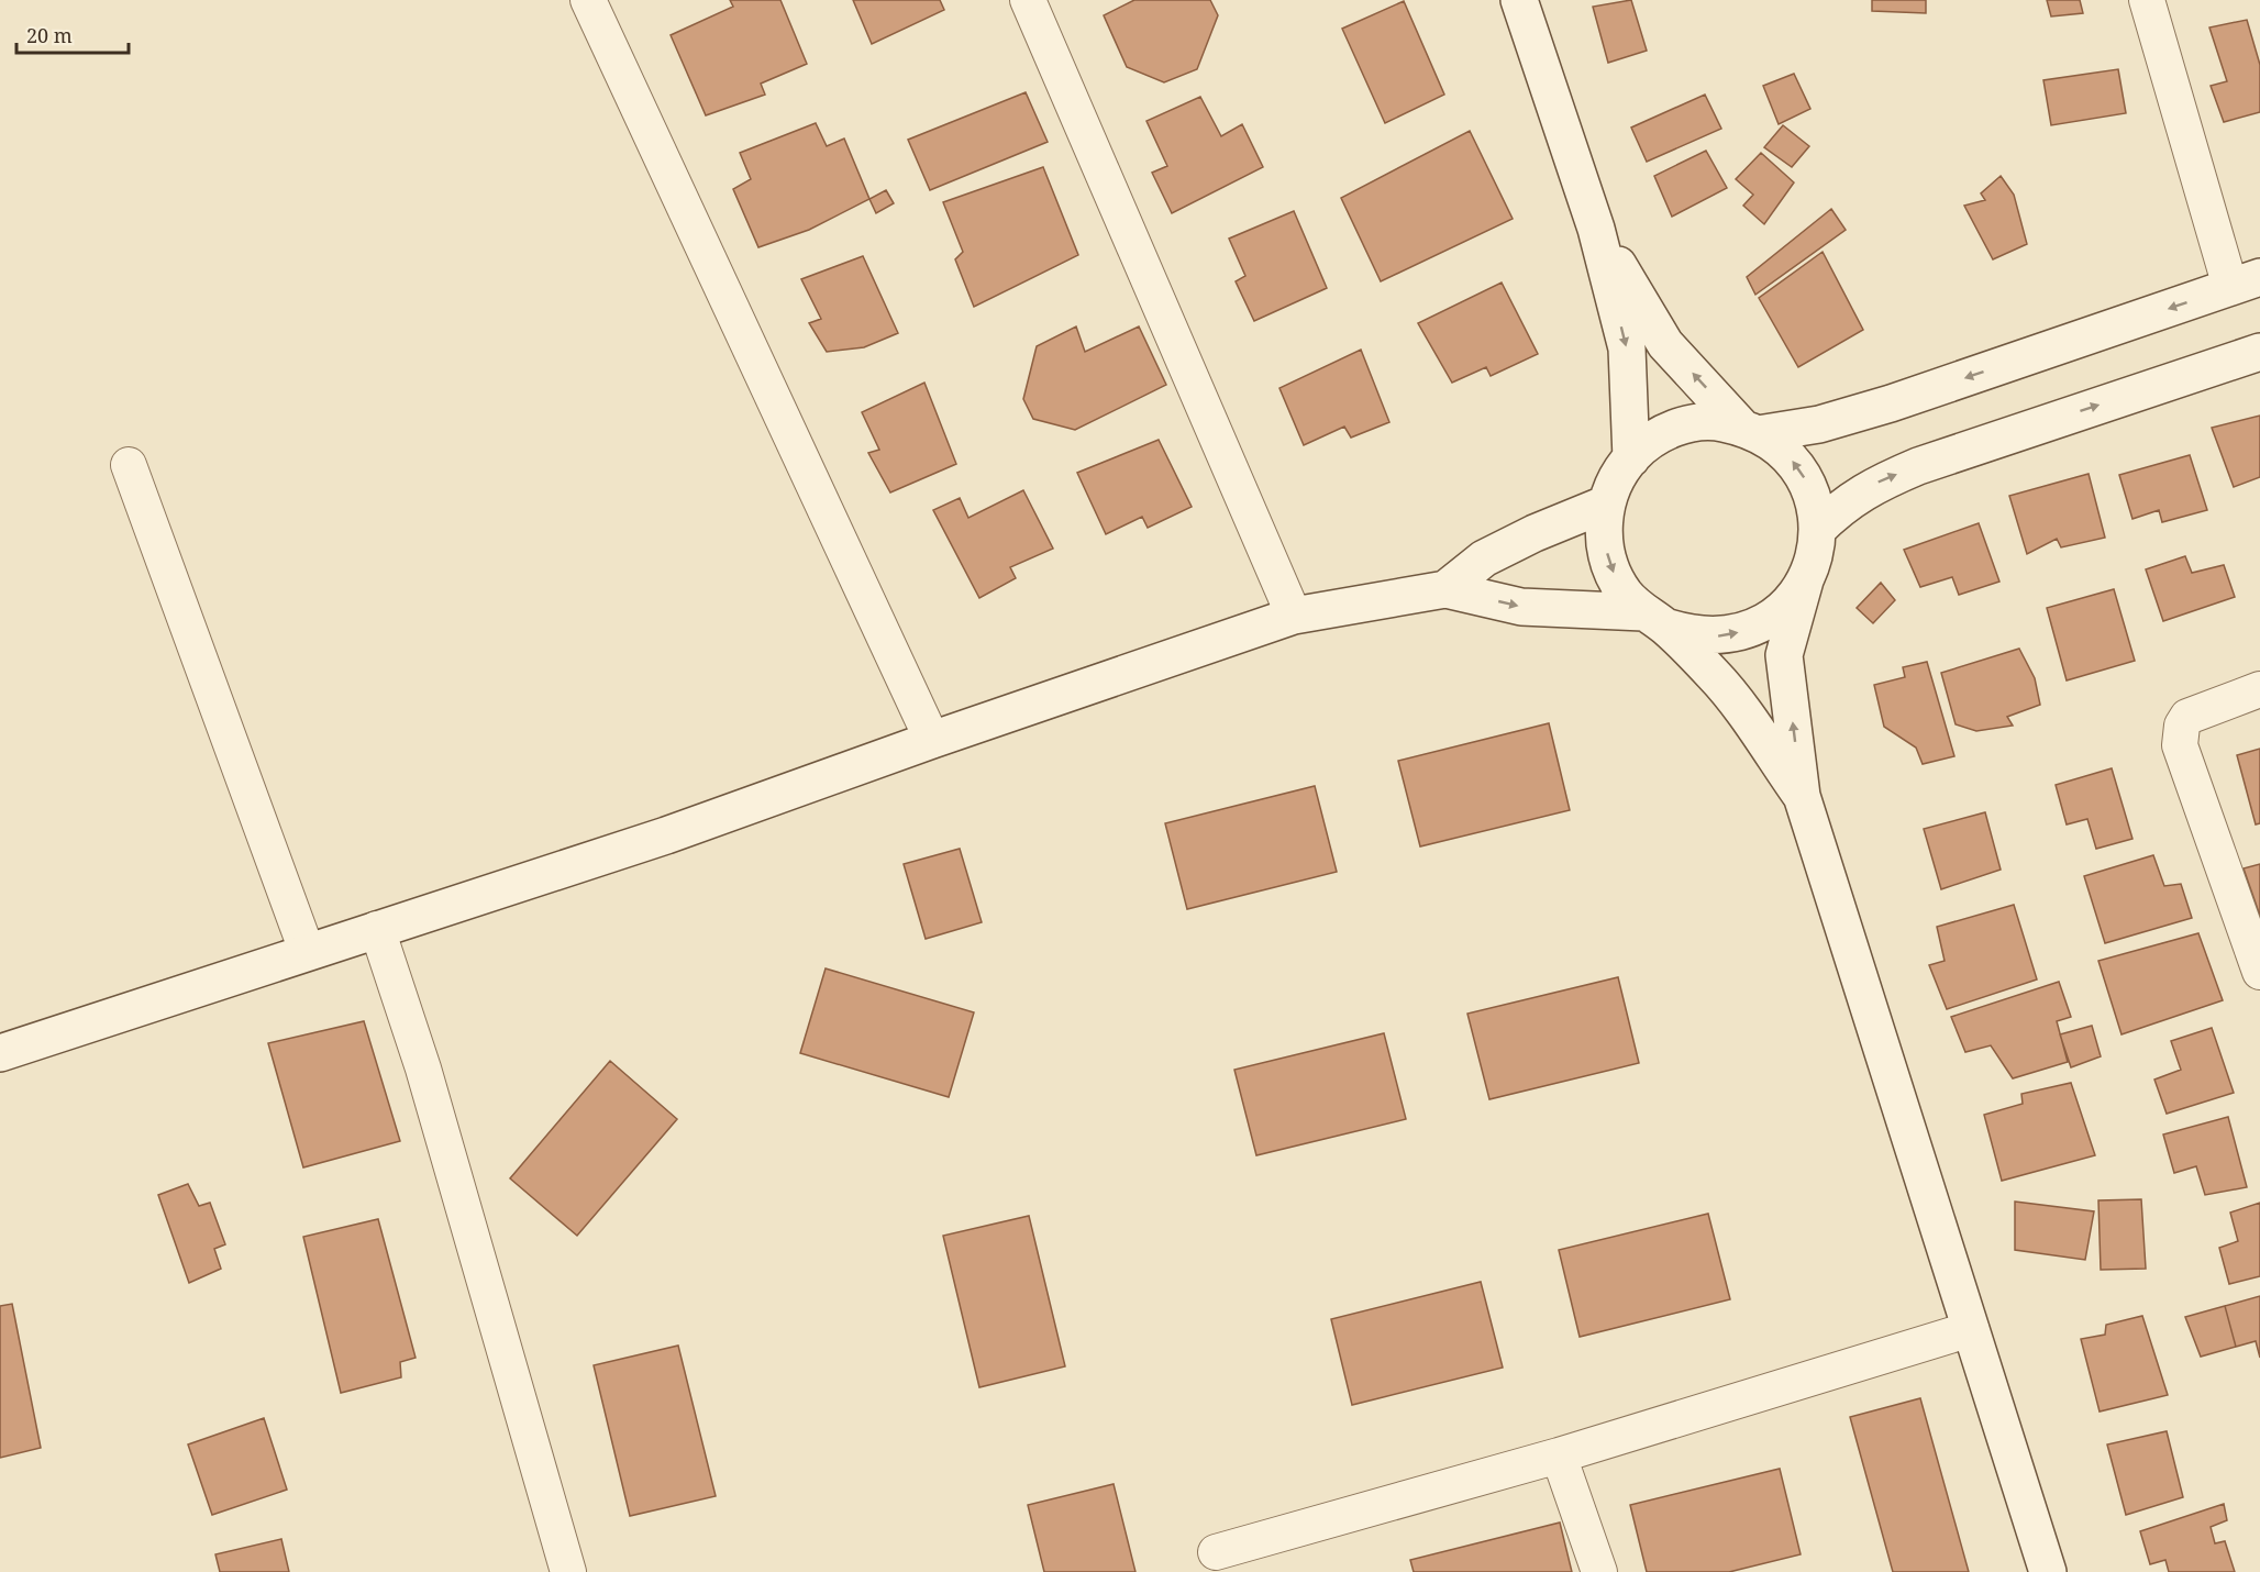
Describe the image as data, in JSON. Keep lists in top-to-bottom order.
{
  "scale_bar": "20 m"
}
